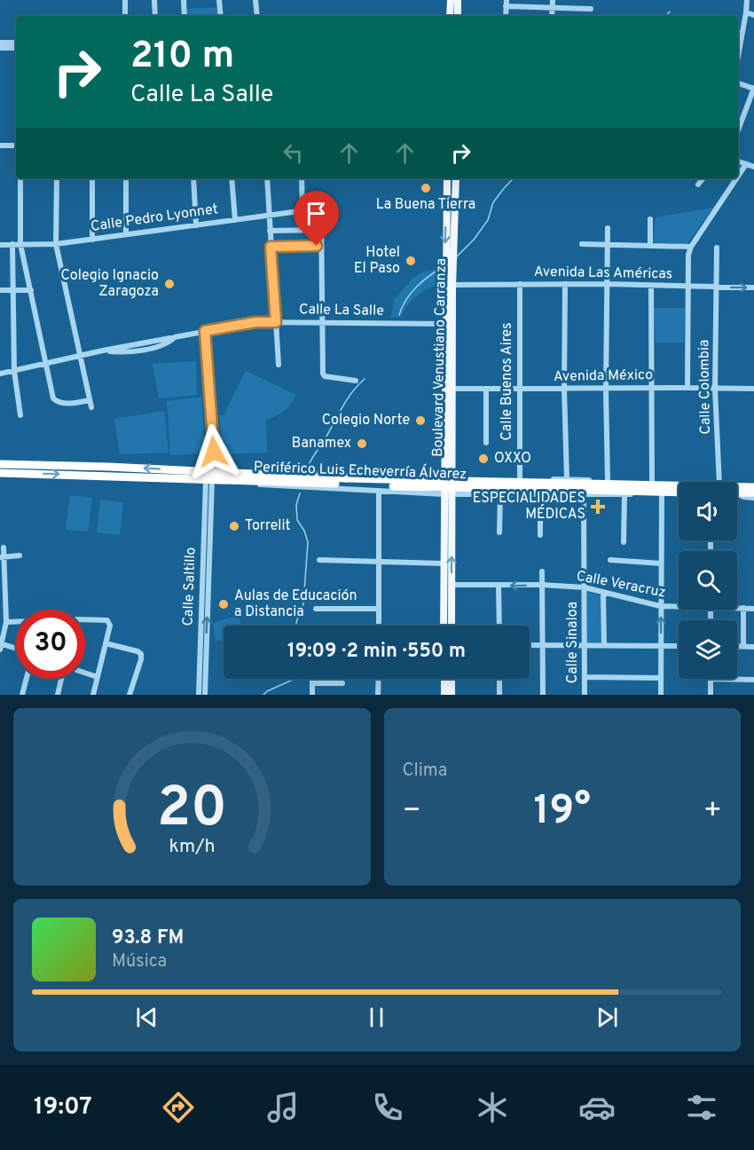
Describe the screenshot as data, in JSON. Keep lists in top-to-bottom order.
{
  "streets": {
    "highway": ["Periférico Luis Echeverría Álvarez"],
    "main road": ["Boulevard Venustiano Carranza"],
    "street": [
      "Calle Pedro Lyonnet",
      "Avenida Las Américas",
      "Calle La Salle",
      "Avenida México",
      "Calle Buenos Aires",
      "Calle Colombia",
      "Calle Veracruz",
      "Calle Saltillo",
      "Calle Sinaloa"
    ]
  },
  "crossings": [
    ["Avenida Las Américas", "Boulevard Venustiano Carranza"],
    ["Avenida Las Américas", "Calle Buenos Aires"],
    ["Avenida Las Américas", "Calle Colombia"],
    ["Calle La Salle", "Boulevard Venustiano Carranza"],
    ["Boulevard Venustiano Carranza", "Avenida México"],
    ["Boulevard Venustiano Carranza", "Periférico Luis Echeverría Álvarez"],
    ["Boulevard Venustiano Carranza", "Calle Veracruz"],
    ["Avenida México", "Calle Buenos Aires"],
    ["Avenida México", "Calle Colombia"],
    ["Calle Buenos Aires", "Periférico Luis Echeverría Álvarez"],
    ["Periférico Luis Echeverría Álvarez", "Calle Saltillo"],
    ["Periférico Luis Echeverría Álvarez", "Calle Sinaloa"],
    ["Calle Veracruz", "Calle Sinaloa"]
  ],
  "places": {
    "other": [
      "La Buena Tierra",
      "Hotel El Paso",
      "Colegio Ignacio Zaragoza",
      "Colegio Norte",
      "Banamex",
      "OXXO",
      "Torrelit",
      "Aulas de Educación a Distancia"
    ],
    "health": ["ESPECIALIDADES MÉDICAS"]
  },
  "page": {
    "turn": ["210 m", "Calle La Salle"],
    "limit": "30",
    "trip": "19:09 · 2 min · 550 m",
    "tile": "Clima",
    "heat": ["−", "19°", "+"],
    "song": ["93.8 FM", "Música"],
    "tabs": "19:07",
    "gauge": ["20", "km/h"]
  }
}
